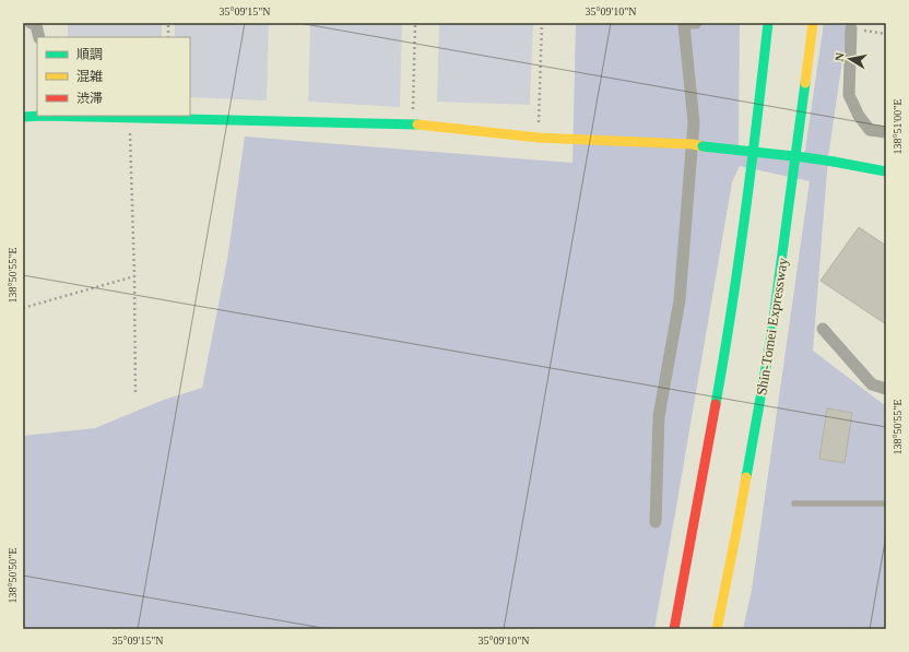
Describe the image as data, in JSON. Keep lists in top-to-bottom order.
{
  "streets": {
    "main road": ["Shin-Tomei Expressway"]
  },
  "legend": ["順調", "混雑", "渋滞"],
  "north": "left",
  "coordinates": [
    "35°09'15\"N",
    "35°09'10\"N",
    "138°51'00\"E",
    "138°50'55\"E",
    "138°50'50\"E"
  ]
}
